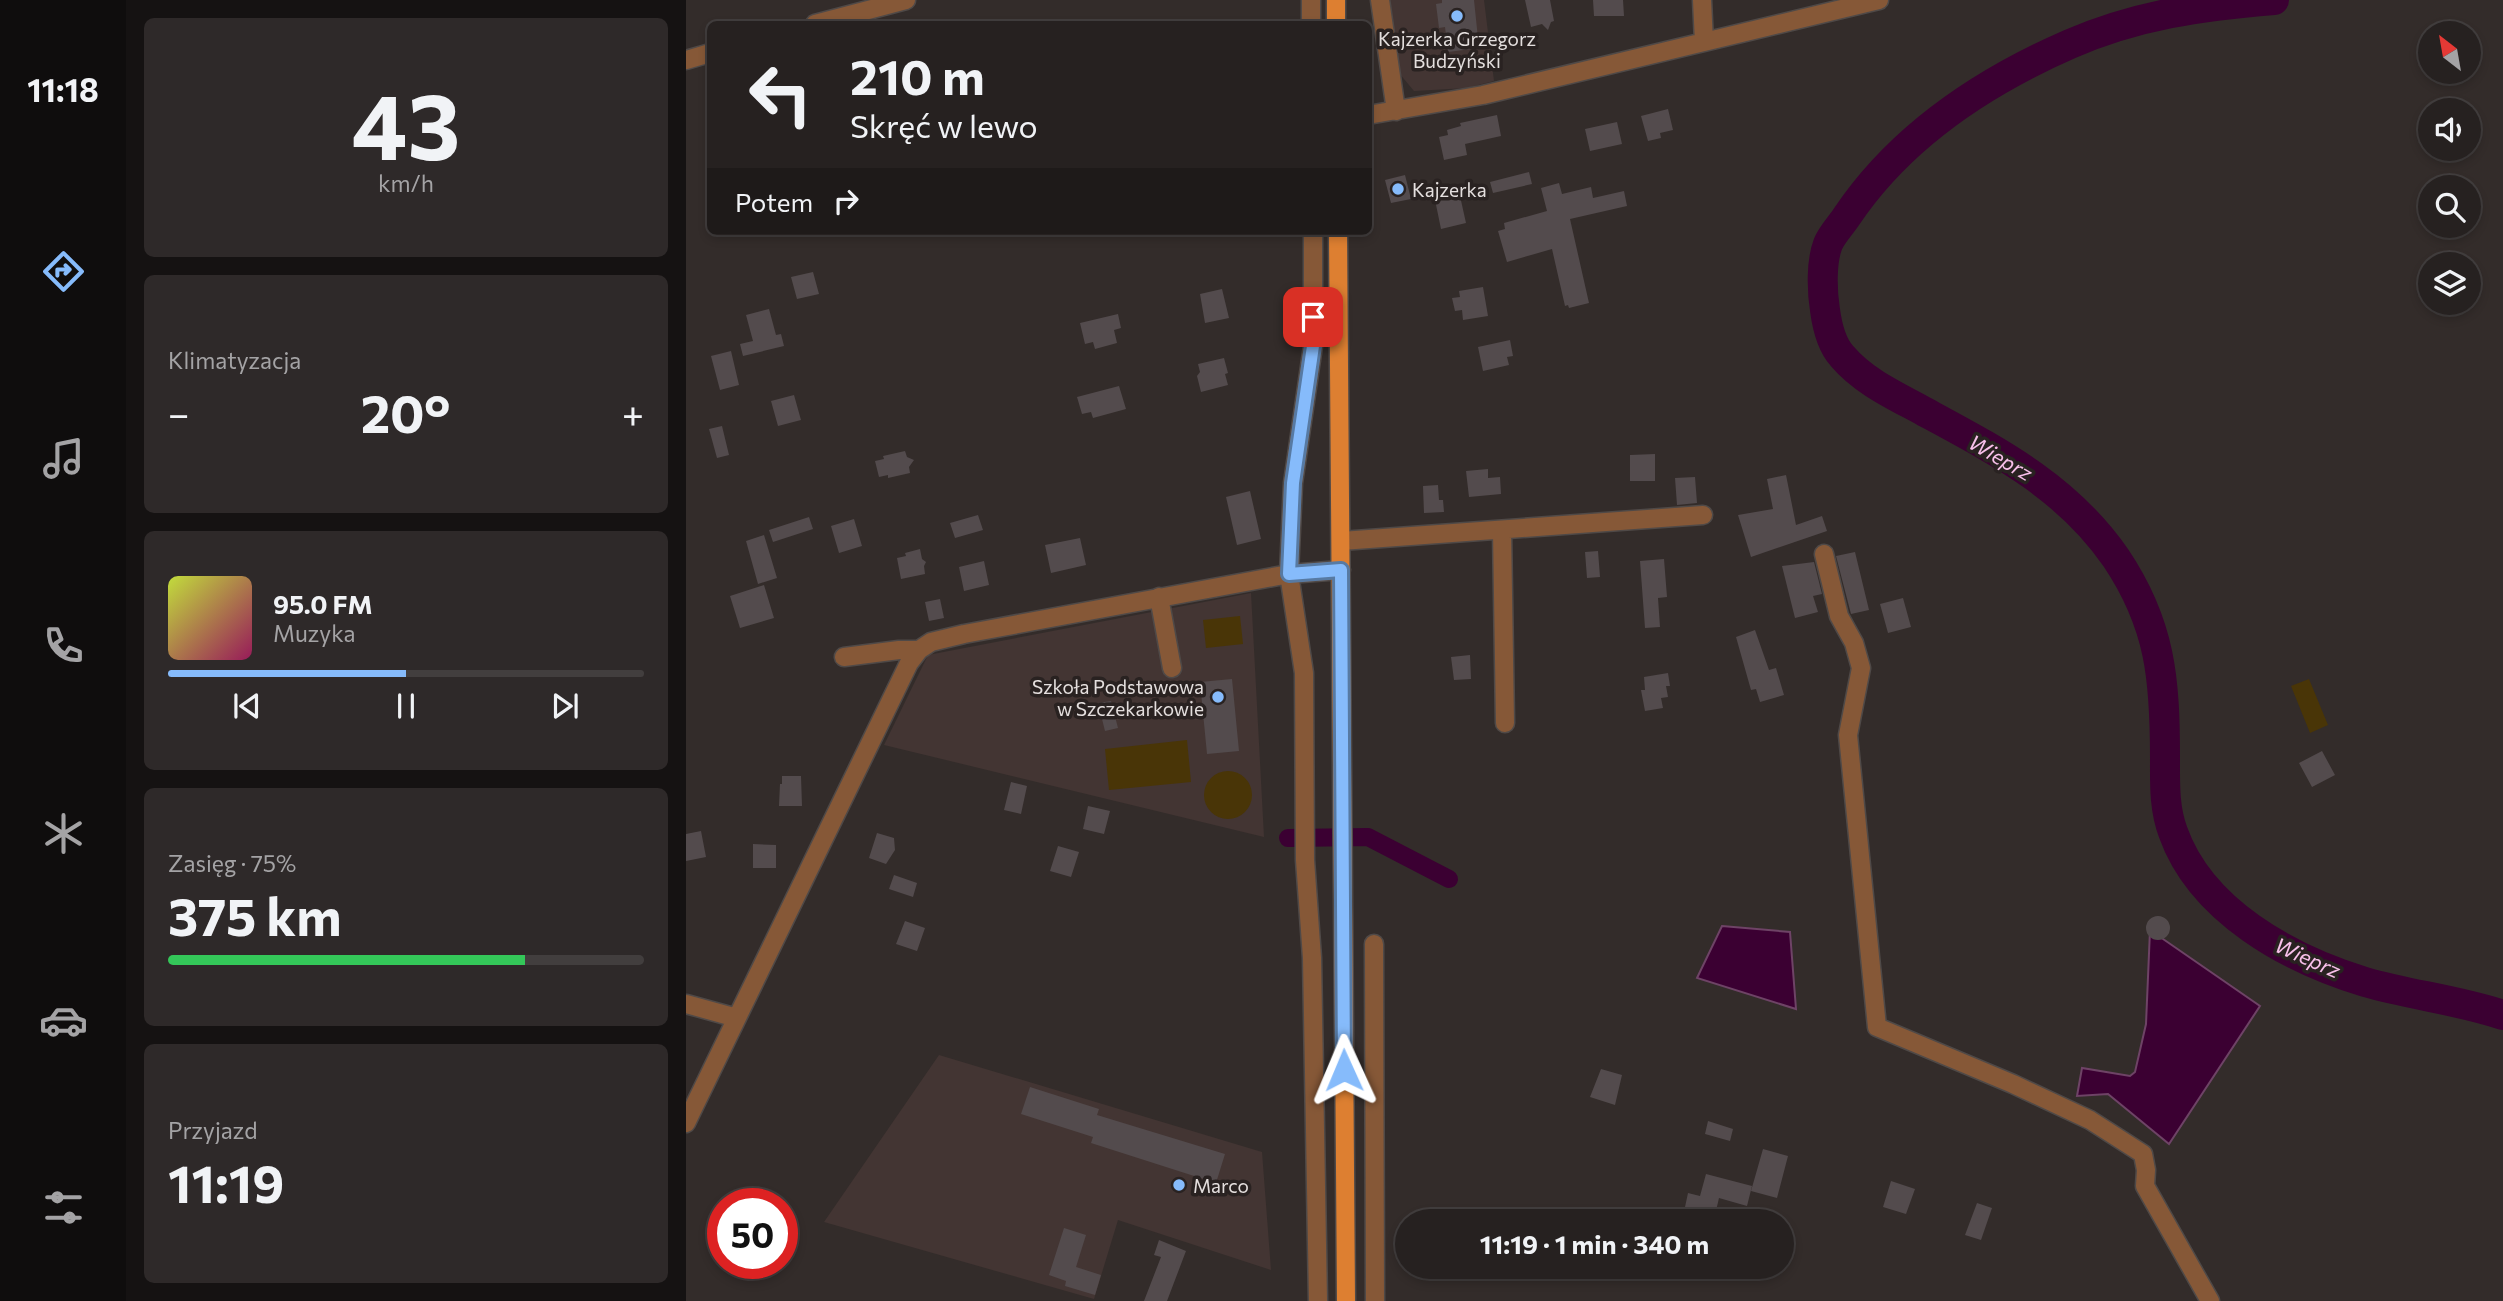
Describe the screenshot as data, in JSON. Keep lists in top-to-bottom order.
{
  "water": ["Wieprz"],
  "places": [
    "Kajzerka Grzegorz Budzyński",
    "Kajzerka",
    "Szkoła Podstawowa w Szczekarkowie",
    "Marco"
  ],
  "north": "top left",
  "page": {
    "tabs": "11:18",
    "tile": [
      ["43", "km/h"],
      "Klimatyzacja",
      ["Zasięg · 75%", "375 km"],
      ["Przyjazd", "11:19"]
    ],
    "turn": ["210 m", "Skręć w lewo"],
    "then": "Potem",
    "heat": ["−", "20°", "+"],
    "song": ["95.0 FM", "Muzyka"],
    "limit": "50",
    "trip": "11:19 · 1 min · 340 m"
  }
}
